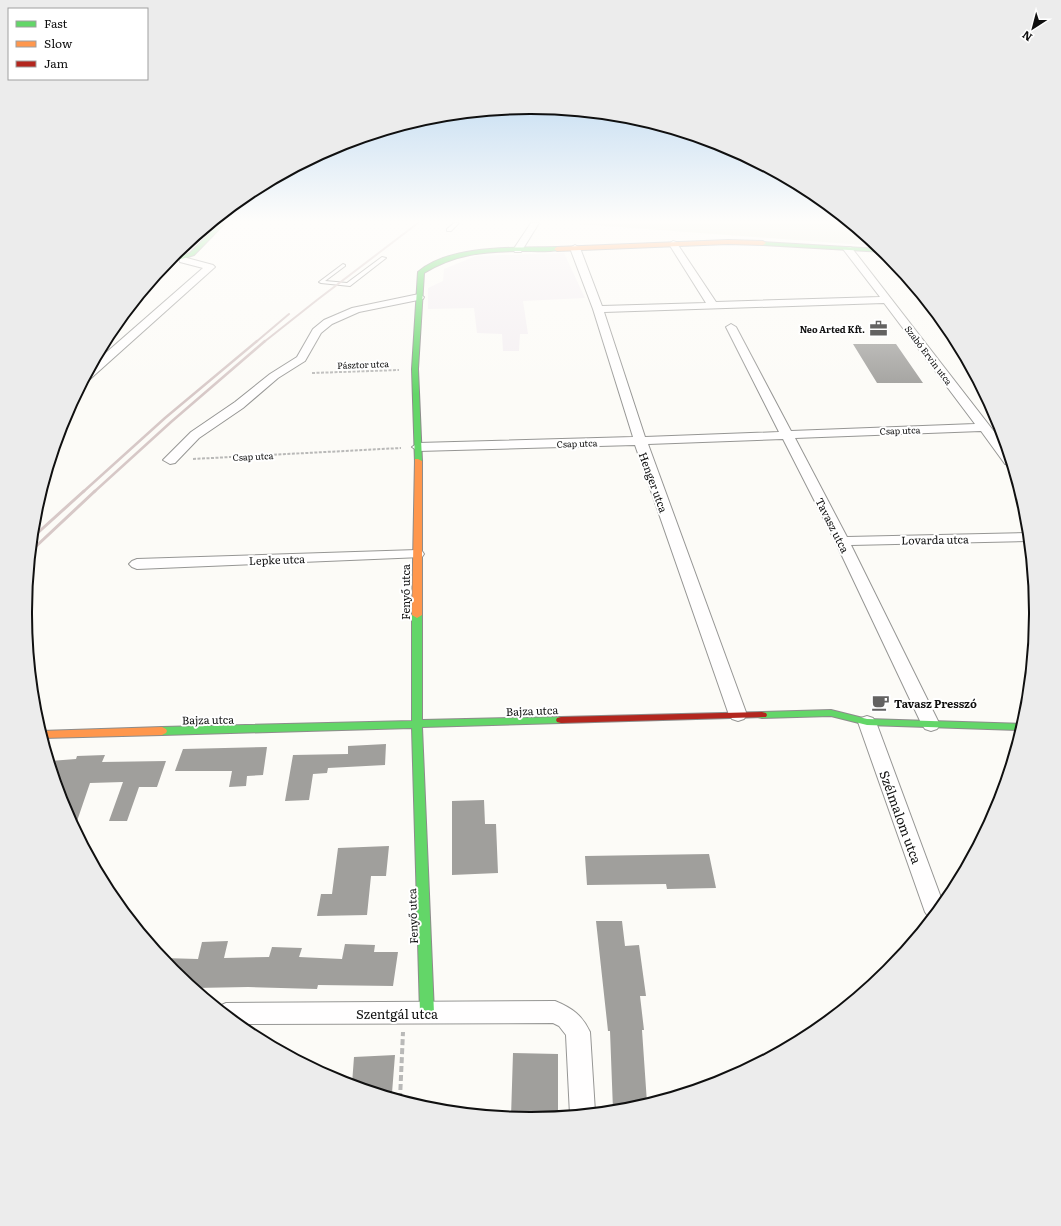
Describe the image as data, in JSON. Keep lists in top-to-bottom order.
{
  "streets": {
    "street": [
      "Szabó Ervin utca",
      "Csap utca",
      "Henger utca",
      "Tavasz utca",
      "Lovarda utca",
      "Lepke utca",
      "Fenyő utca",
      "Bajza utca",
      "Szélmalom utca",
      "Szentgál utca"
    ],
    "path": ["Pásztor utca"]
  },
  "crossings": [
    ["Szabó Ervin utca", "Csap utca"],
    ["Pásztor utca", "Fenyő utca"],
    ["Csap utca", "Henger utca"],
    ["Csap utca", "Tavasz utca"],
    ["Csap utca", "Fenyő utca"],
    ["Henger utca", "Bajza utca"],
    ["Tavasz utca", "Lovarda utca"],
    ["Tavasz utca", "Bajza utca"],
    ["Lepke utca", "Fenyő utca"],
    ["Fenyő utca", "Bajza utca"],
    ["Fenyő utca", "Szentgál utca"],
    ["Bajza utca", "Szélmalom utca"]
  ],
  "places": {
    "office": ["Neo Arted Kft."],
    "cafe": ["Tavasz Presszó"]
  },
  "legend": ["Fast", "Slow", "Jam"],
  "north": "bottom left"
}
